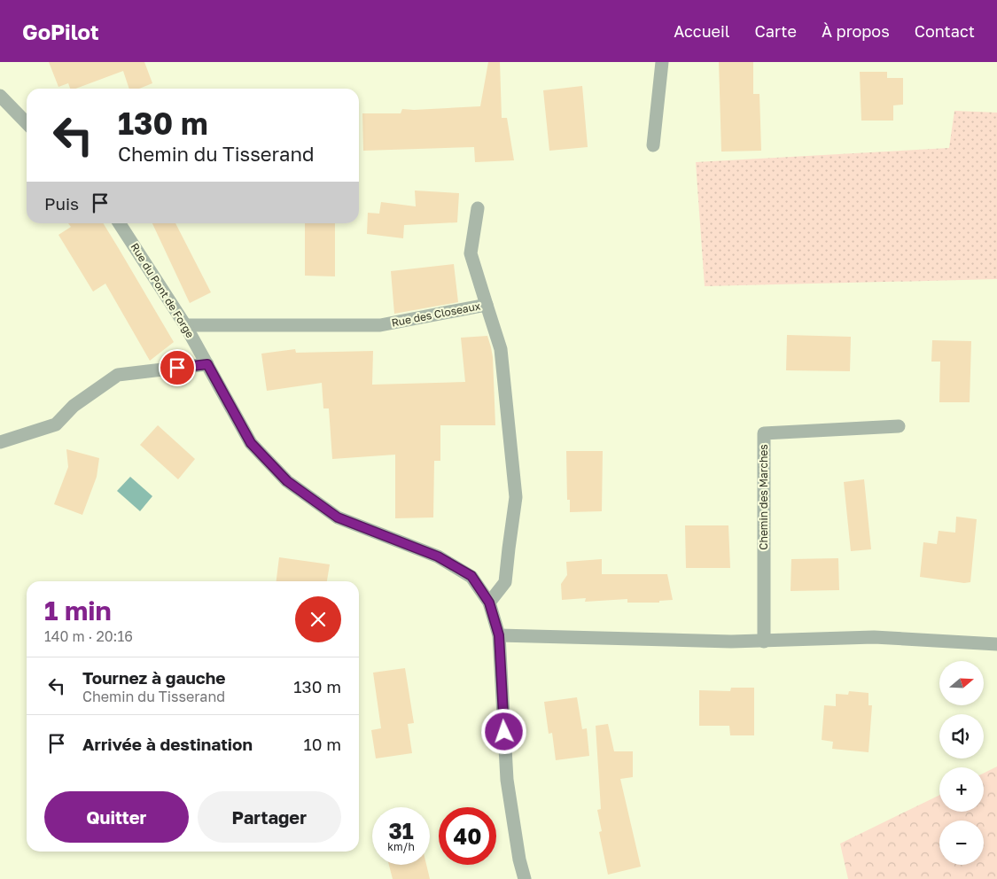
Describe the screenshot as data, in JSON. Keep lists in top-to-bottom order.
{
  "streets": {
    "street": ["Rue du Pont de Forge", "Rue des Closeaux", "Chemin des Marches"]
  },
  "crossings": [
    ["Rue du Pont de Forge", "Rue des Closeaux"]
  ],
  "north": "right",
  "page": {
    "header": "GoPilot",
    "nav": [
      "Accueil",
      "Carte",
      "À propos",
      "Contact"
    ],
    "turn": ["130 m", "Chemin du Tisserand"],
    "then": "Puis",
    "heading": ["1 min", "140 m · 20:16"],
    "list": [
      {
        "name": "Tournez à gauche",
        "note": "Chemin du Tisserand",
        "value": "130 m"
      },
      {
        "name": "Arrivée à destination",
        "value": "10 m"
      }
    ],
    "map_buttons": ["+", "−"],
    "buttons": ["Quitter", "Partager"],
    "speed": "31 km/h",
    "limit": "40"
  }
}
